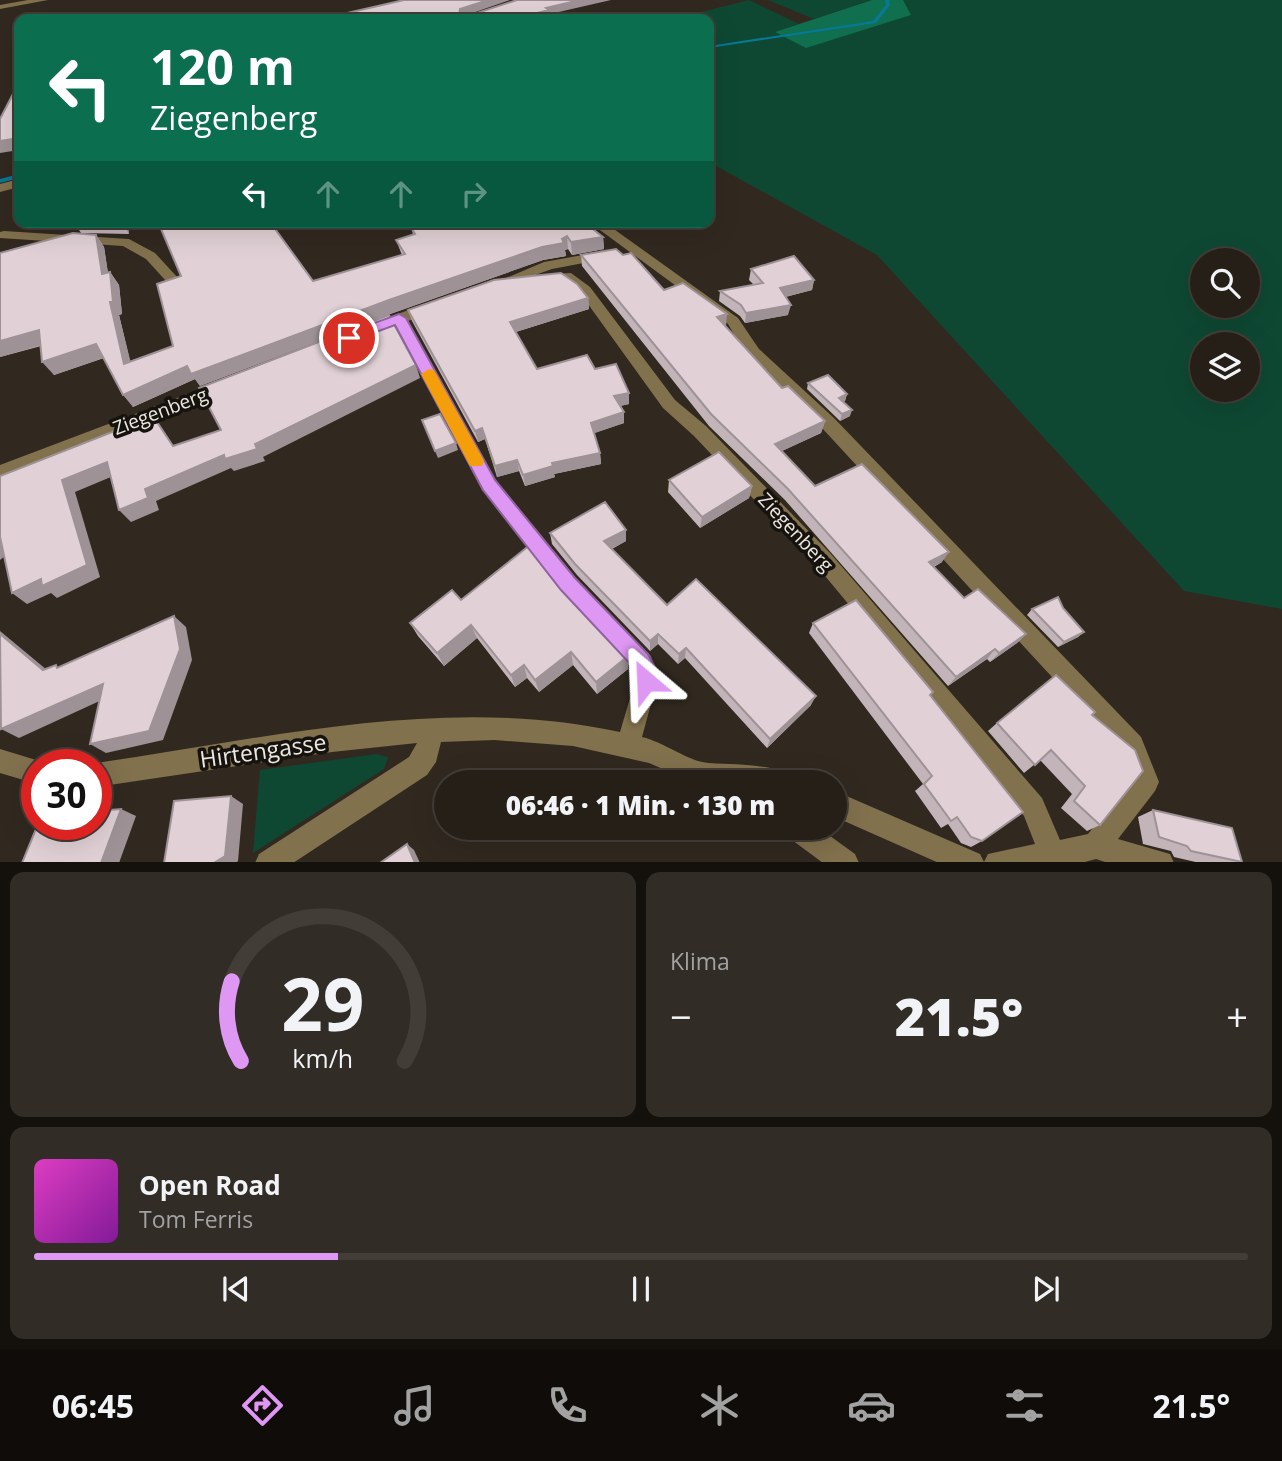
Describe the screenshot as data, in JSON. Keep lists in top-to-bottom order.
{
  "streets": {
    "street": ["Ziegenberg", "Hirtengasse"]
  },
  "page": {
    "turn": ["120 m", "Ziegenberg"],
    "limit": "30",
    "trip": "06:46 · 1 Min. · 130 m",
    "tile": "Klima",
    "heat": ["−", "21.5°", "+"],
    "song": ["Open Road", "Tom Ferris"],
    "tabs": ["06:45", "21.5°"],
    "gauge": ["29", "km/h"]
  }
}
